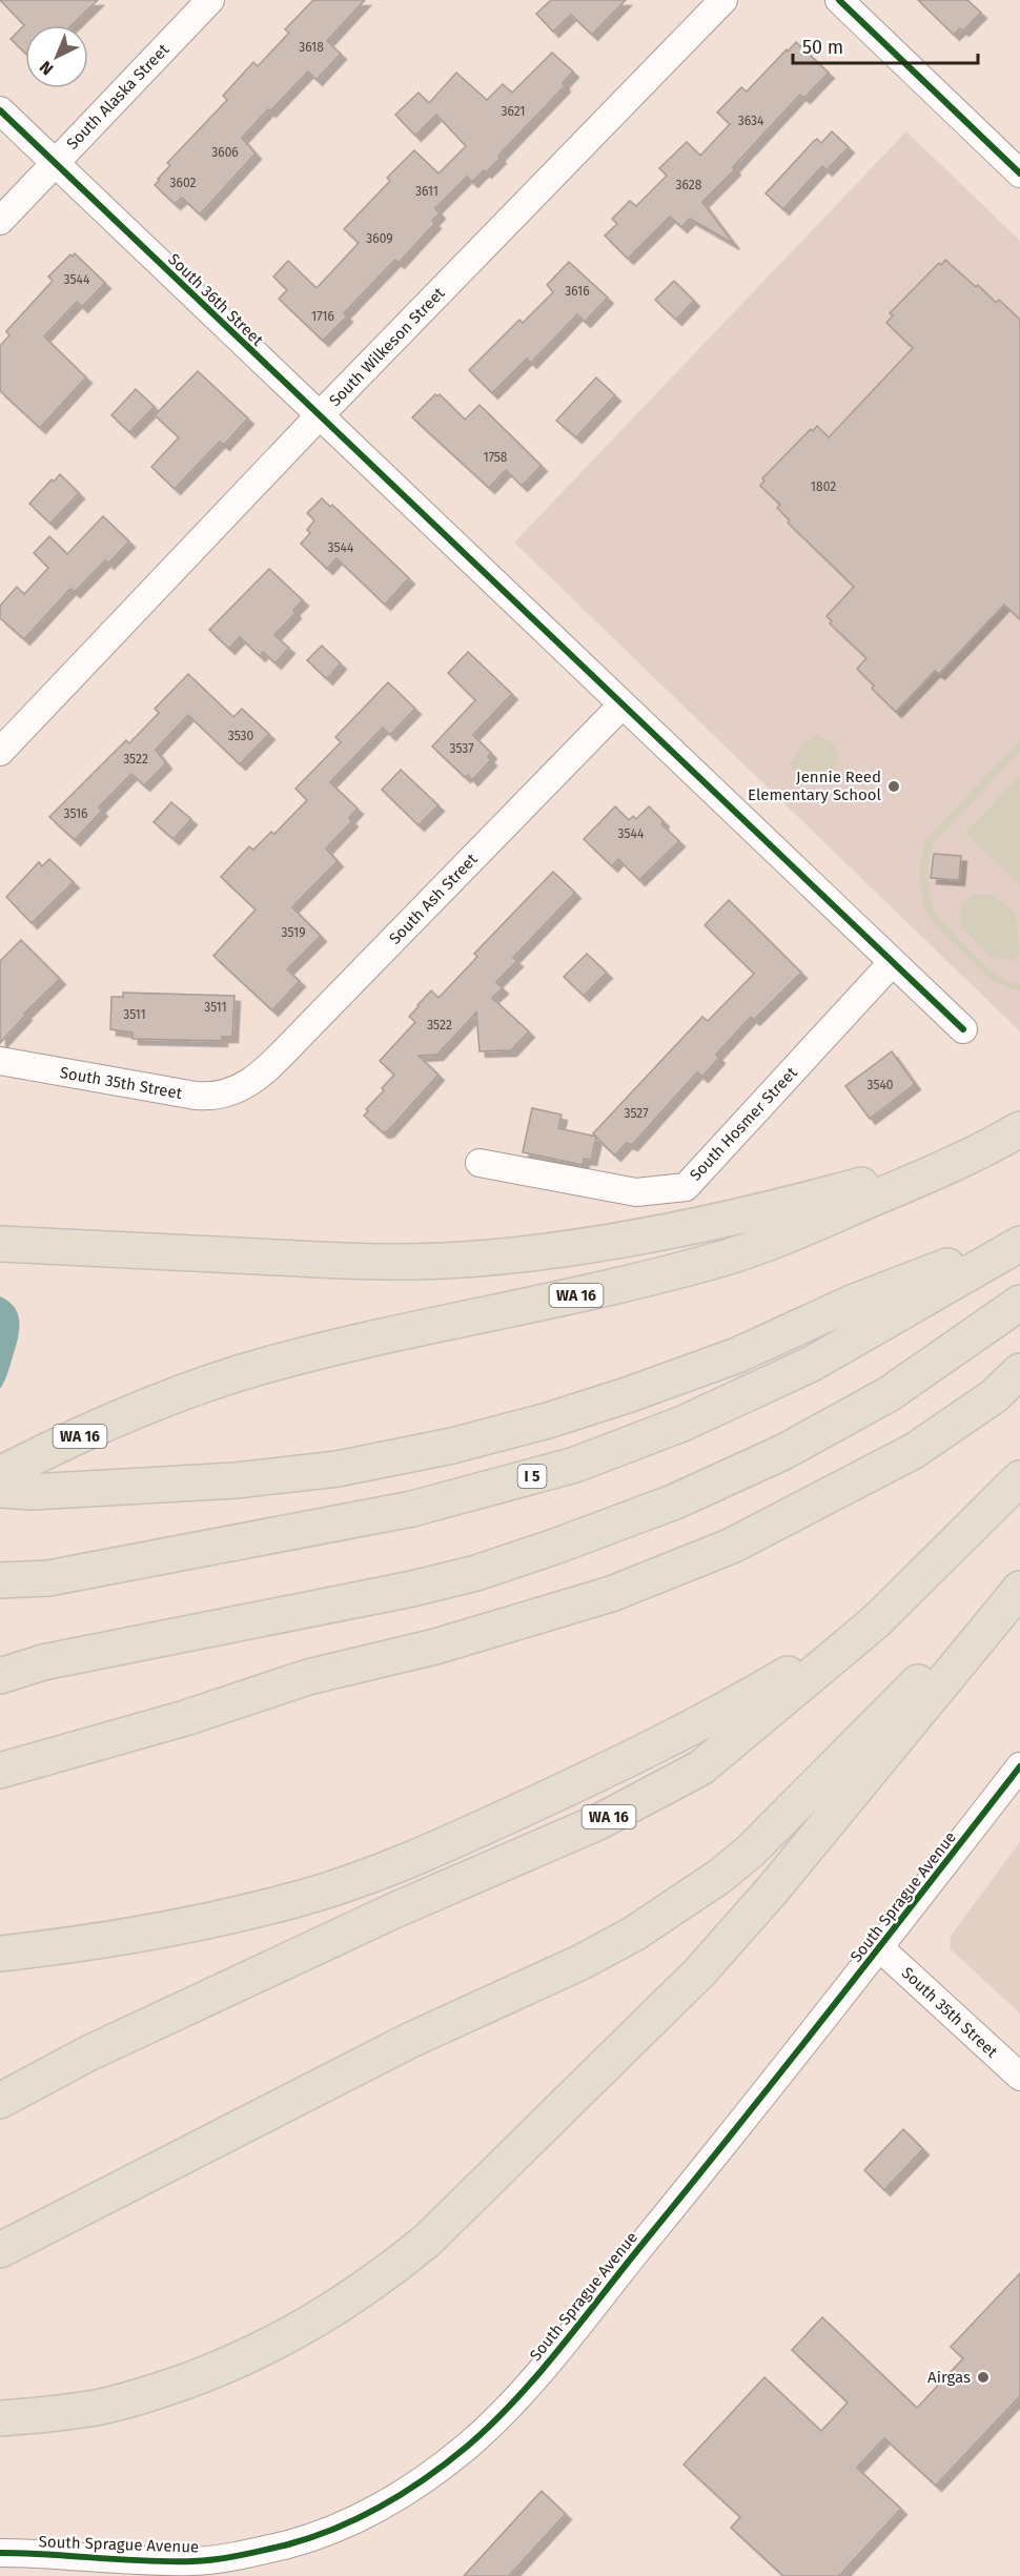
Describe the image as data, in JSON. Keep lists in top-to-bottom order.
{
  "streets": {
    "highway": ["WA 16", "I 5"],
    "street": [
      "South Alaska Street",
      "South 36th Street",
      "South Wilkeson Street",
      "South Ash Street",
      "South 35th Street",
      "South Hosmer Street",
      "South Sprague Avenue"
    ]
  },
  "crossings": [
    ["South Alaska Street", "South 36th Street"],
    ["South 36th Street", "South Wilkeson Street"],
    ["South 36th Street", "South Ash Street"],
    ["South 36th Street", "South Hosmer Street"],
    ["South Ash Street", "South 35th Street"],
    ["South 35th Street", "South Sprague Avenue"]
  ],
  "places": ["Jennie Reed Elementary School", "Airgas"],
  "house_numbers": [
    "3618",
    "3621",
    "3634",
    "3606",
    "3602",
    "3628",
    "3611",
    "3609",
    "3544",
    "3616",
    "1716",
    "1758",
    "1802",
    "3544",
    "3530",
    "3537",
    "3522",
    "3516",
    "3544",
    "3519",
    "3511",
    "3511",
    "3522",
    "3540",
    "3527"
  ],
  "scale_bar": "50 m",
  "north": "bottom left"
}
